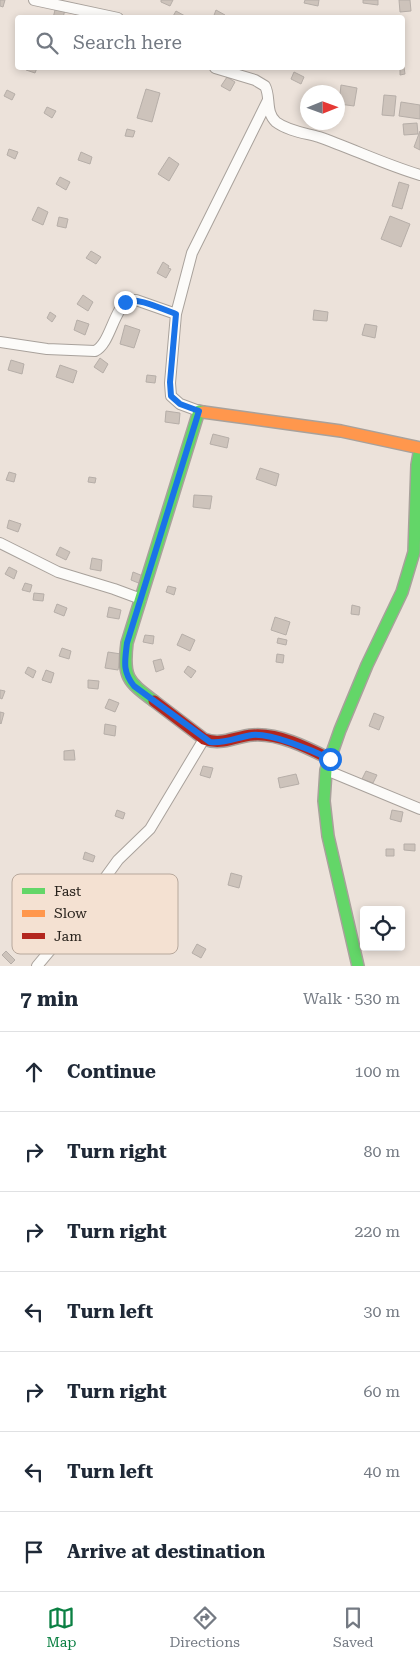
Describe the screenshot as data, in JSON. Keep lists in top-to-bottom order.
{
  "legend": ["Fast", "Slow", "Jam"],
  "north": "right",
  "page": {
    "search": "Search here",
    "heading": ["7 min", "Walk · 530 m"],
    "list": [
      ["Continue", "100 m"],
      ["Turn right", "80 m"],
      ["Turn right", "220 m"],
      ["Turn left", "30 m"],
      ["Turn right", "60 m"],
      ["Turn left", "40 m"],
      "Arrive at destination"
    ],
    "nav": ["Map", "Directions", "Saved"]
  }
}
